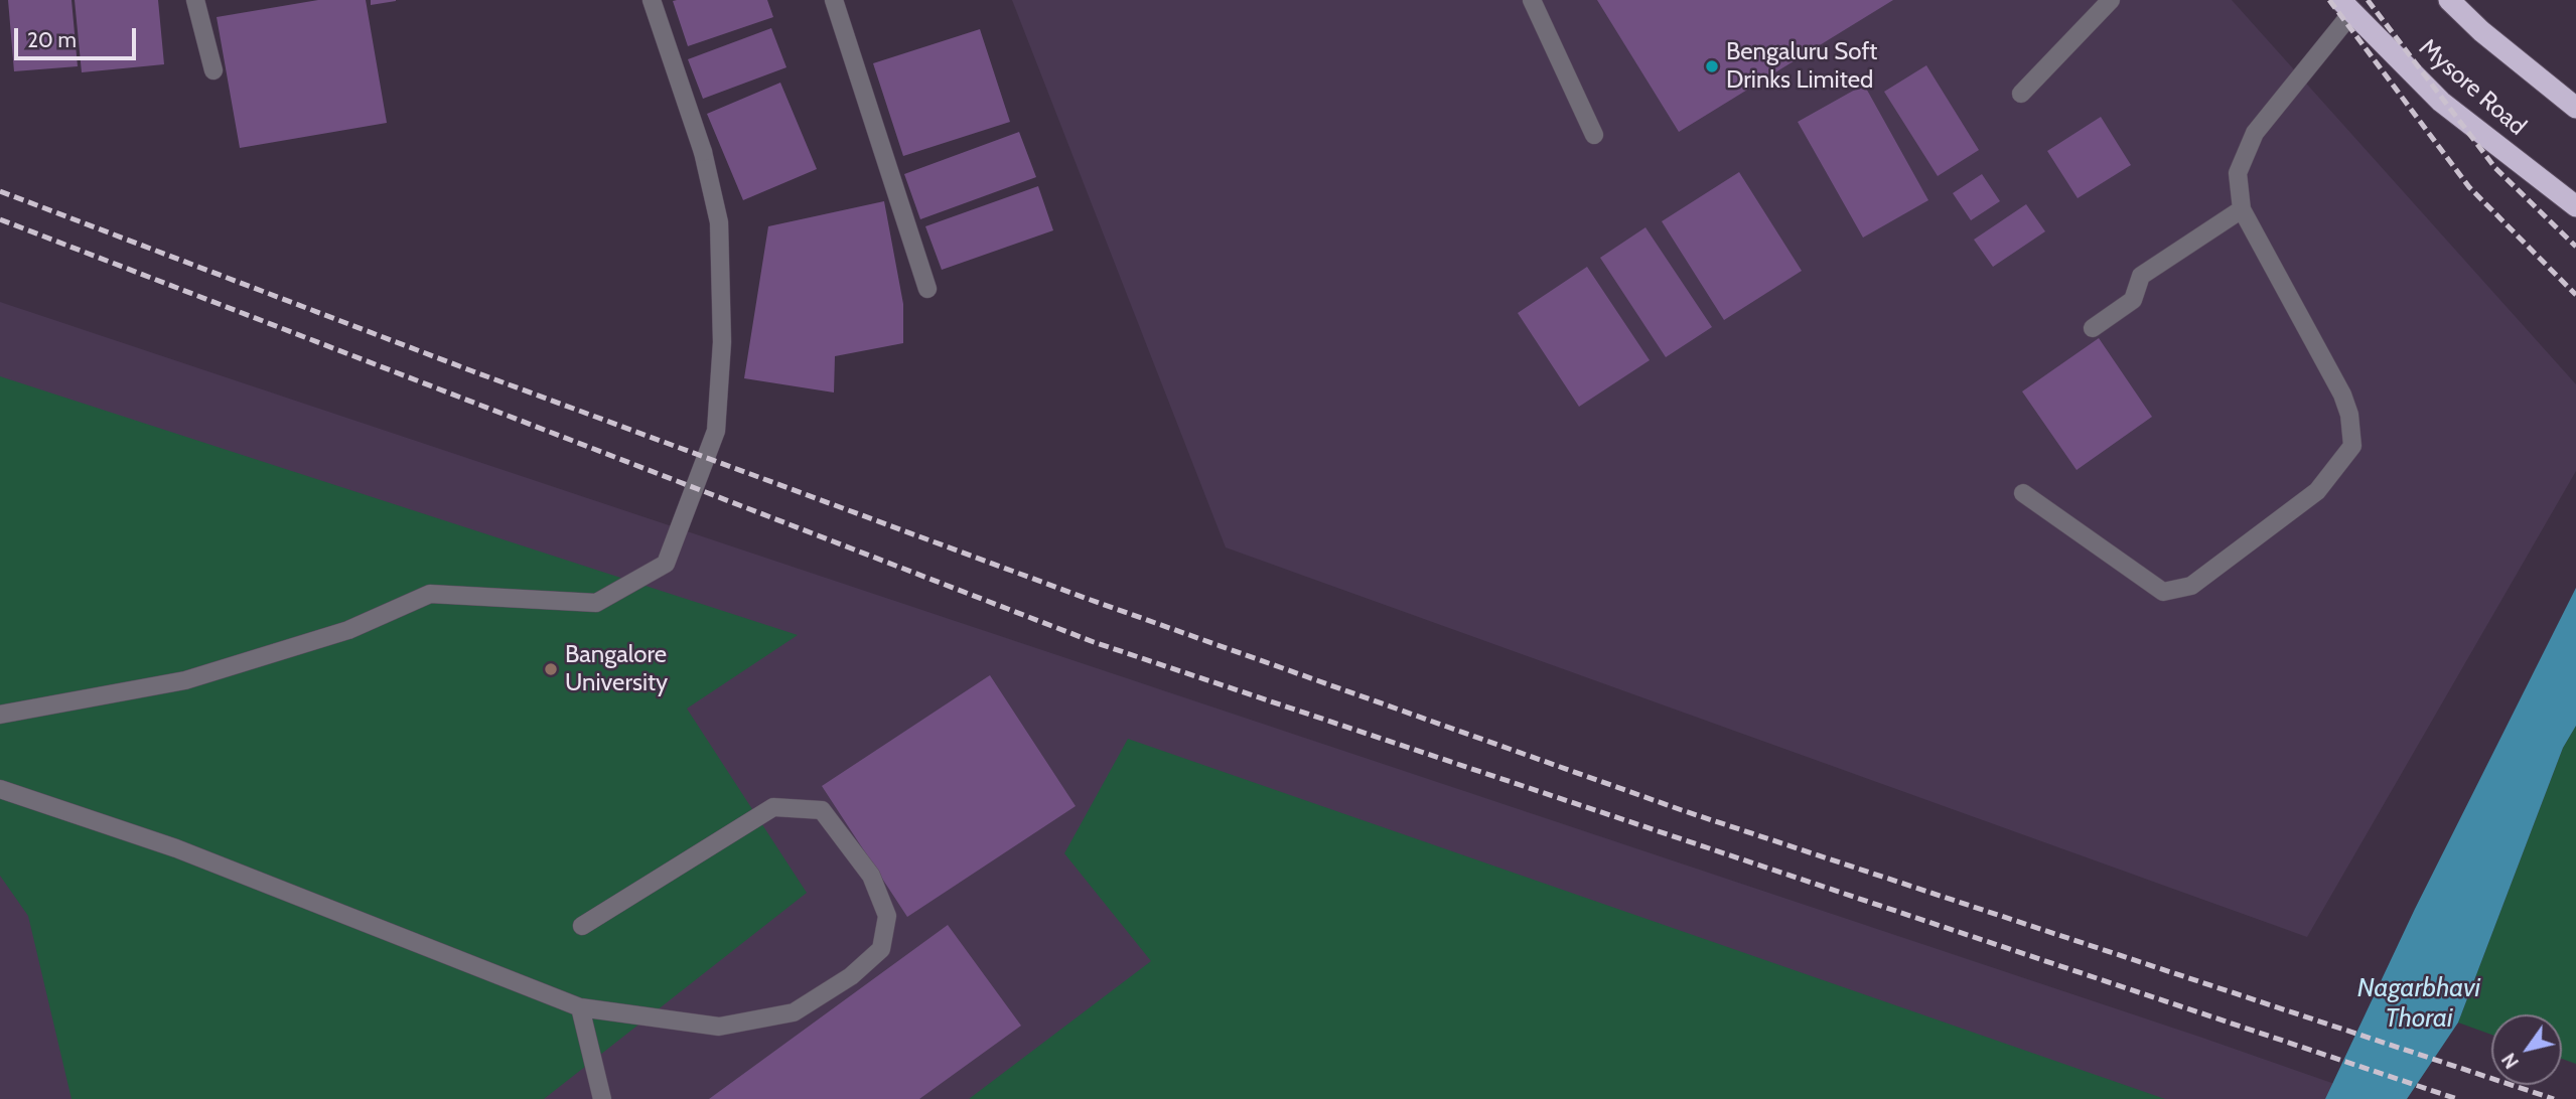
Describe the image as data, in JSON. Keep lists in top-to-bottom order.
{
  "streets": {
    "highway": ["Mysore Road"]
  },
  "water": ["Nagarbhavi Thorai"],
  "places": ["Bengaluru Soft Drinks Limited", "Bangalore University"],
  "scale_bar": "20 m",
  "north": "bottom left"
}
